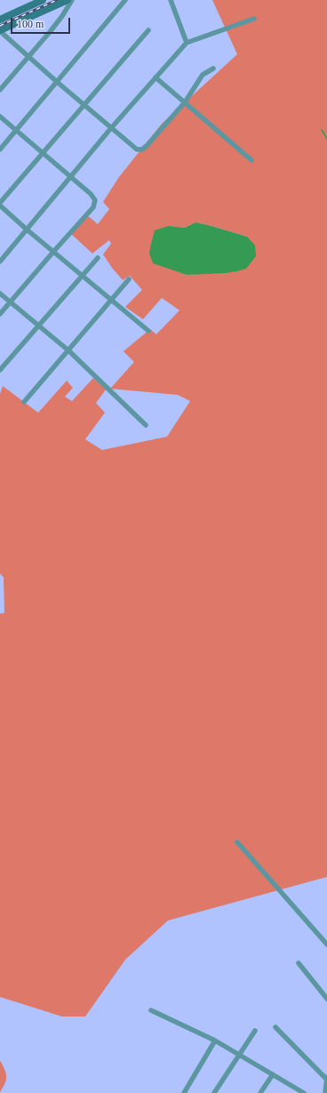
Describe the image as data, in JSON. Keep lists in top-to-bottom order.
{
  "scale_bar": "100 m"
}
